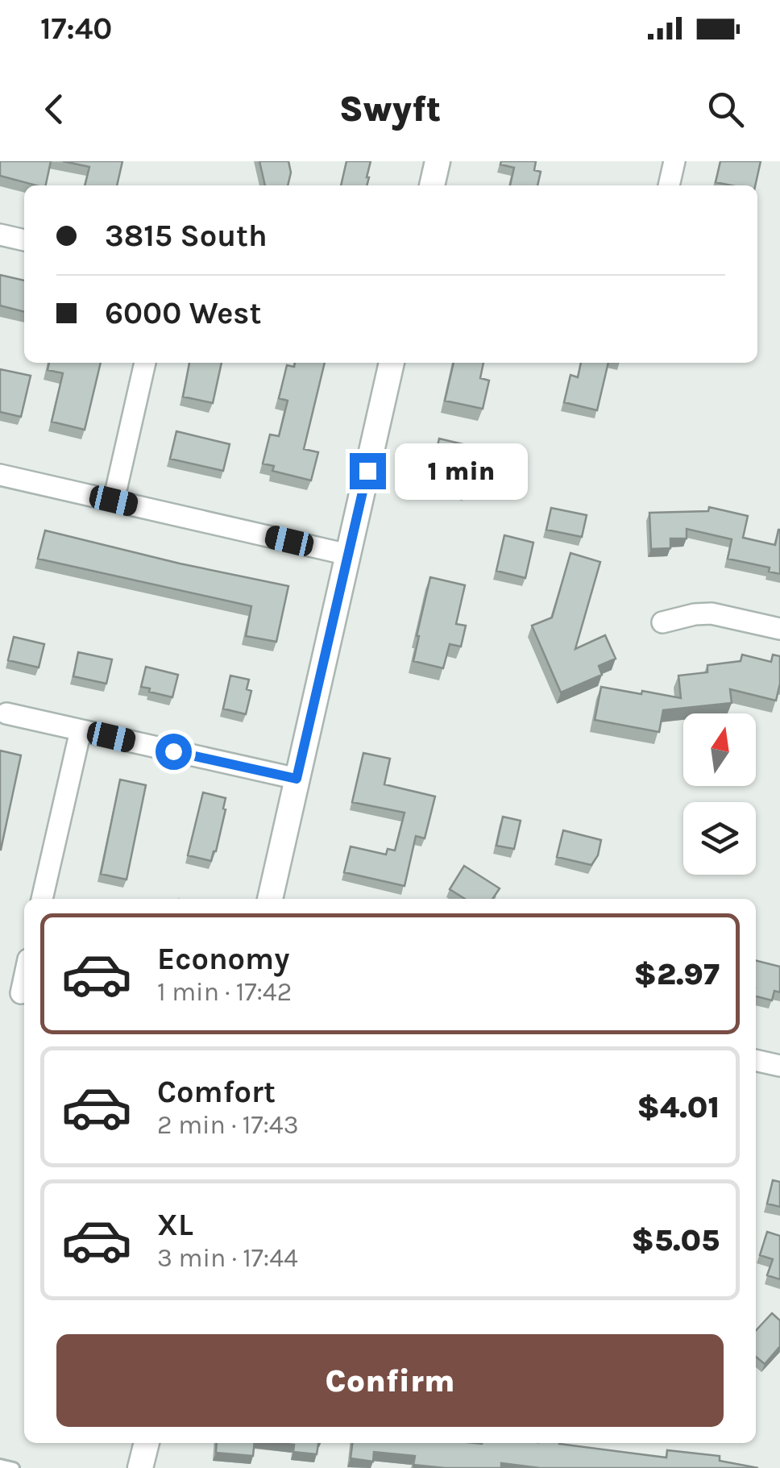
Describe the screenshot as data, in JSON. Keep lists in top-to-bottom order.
{
  "north": "top",
  "page": {
    "status": "17:40",
    "header": "Swyft",
    "banner": ["3815 South", "6000 West"],
    "bubble": "1 min",
    "list": [
      {
        "name": "Economy",
        "note": "1 min · 17:42",
        "value": "$2.97"
      },
      {
        "name": "Comfort",
        "note": "2 min · 17:43",
        "value": "$4.01"
      },
      {
        "name": "XL",
        "note": "3 min · 17:44",
        "value": "$5.05"
      }
    ],
    "buttons": "Confirm"
  }
}
